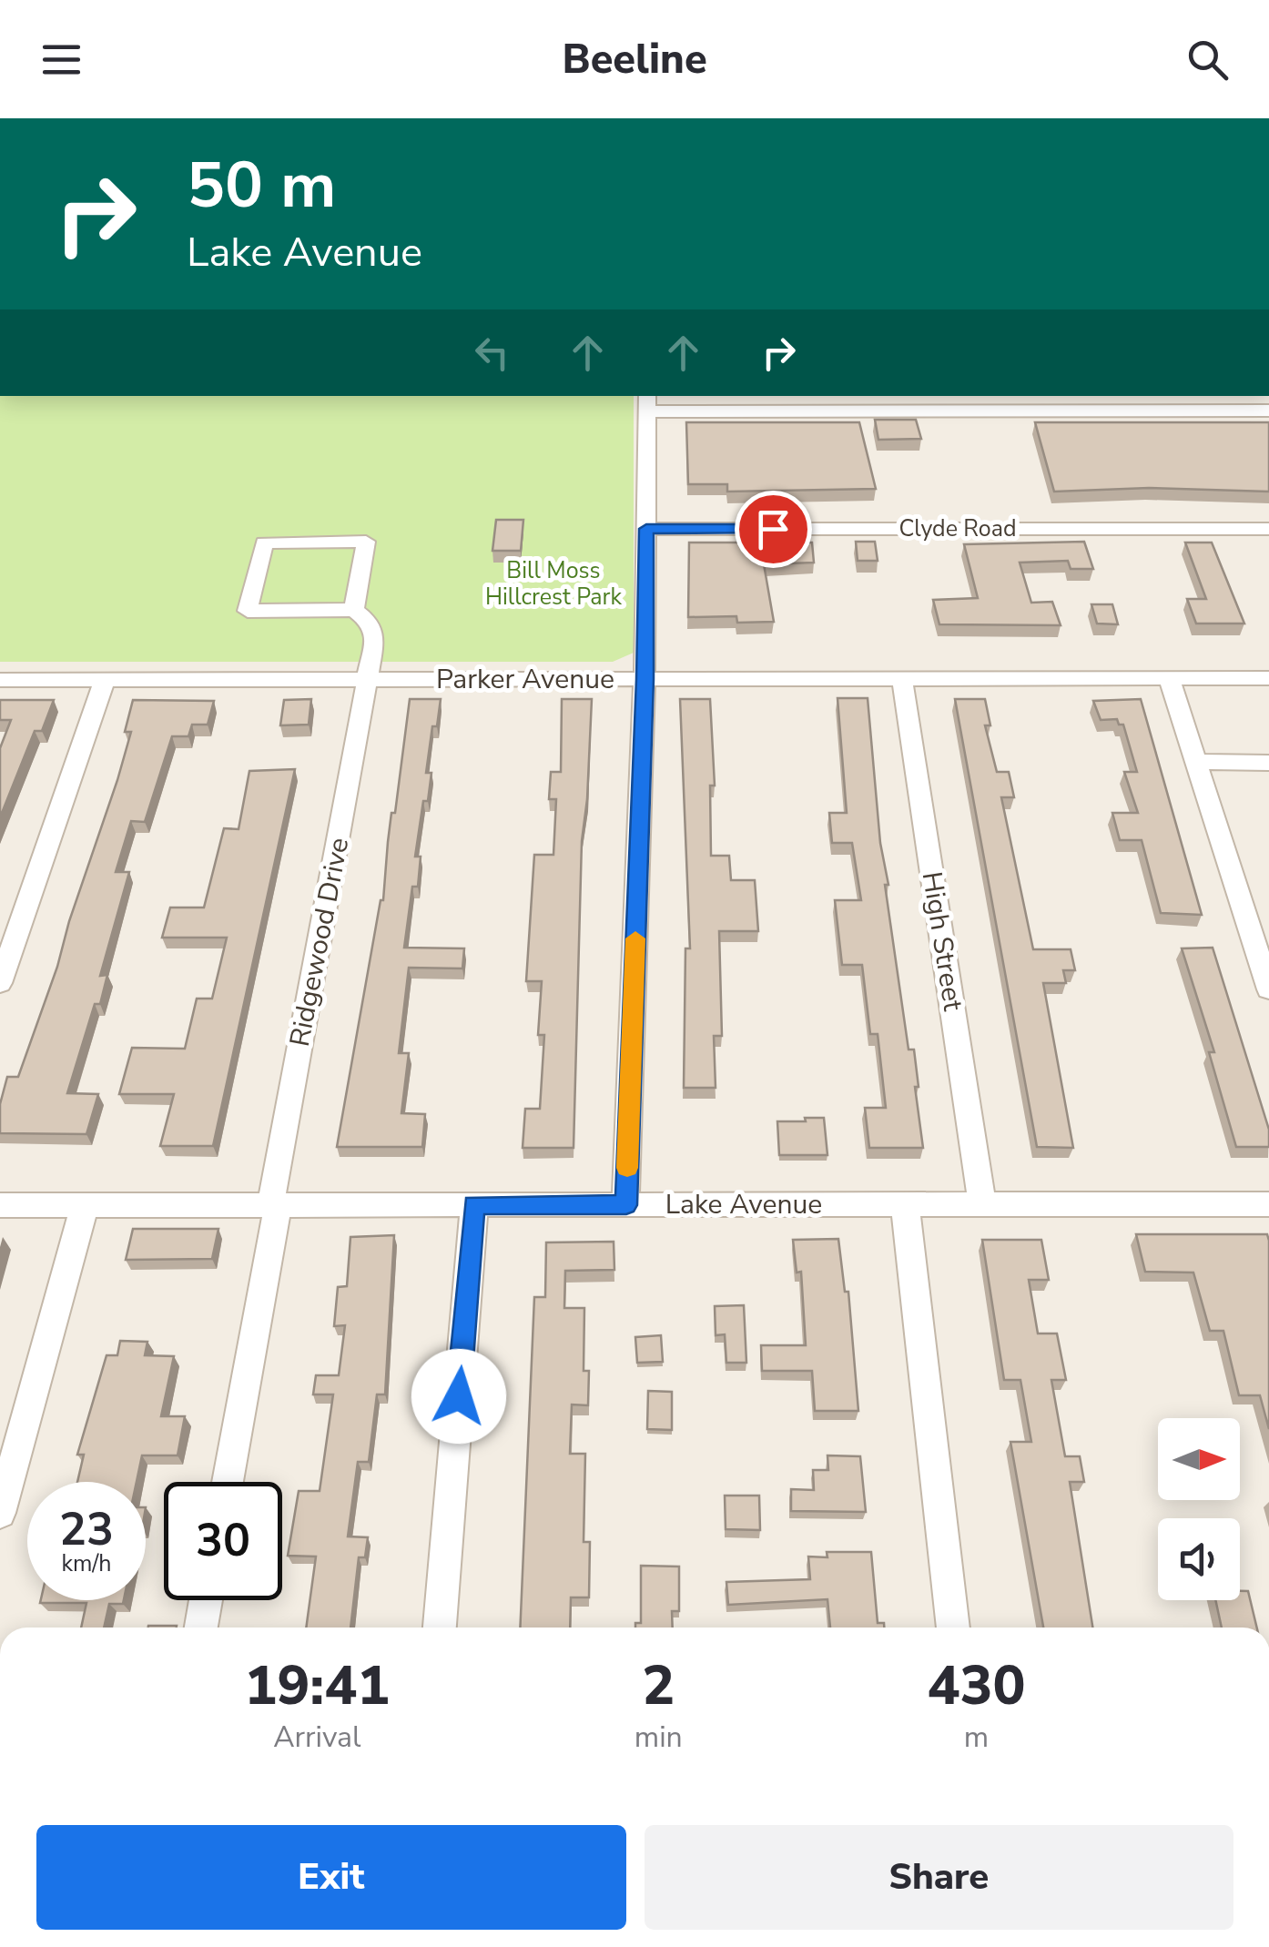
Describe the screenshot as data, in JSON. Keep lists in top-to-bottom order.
{
  "streets": {
    "street": [
      "Clyde Road",
      "Parker Avenue",
      "High Street",
      "Ridgewood Drive",
      "Lake Avenue"
    ]
  },
  "crossings": [
    ["Parker Avenue", "High Street"],
    ["Parker Avenue", "Ridgewood Drive"],
    ["High Street", "Lake Avenue"],
    ["Ridgewood Drive", "Lake Avenue"]
  ],
  "parks": ["Bill Moss Hillcrest Park"],
  "north": "right",
  "page": {
    "header": "Beeline",
    "turn": ["50 m", "Lake Avenue"],
    "speed": "23 km/h",
    "limit": "30",
    "eta": [
      "19:41",
      "Arrival",
      "2",
      "min",
      "430",
      "m"
    ],
    "buttons": ["Exit", "Share"]
  }
}
